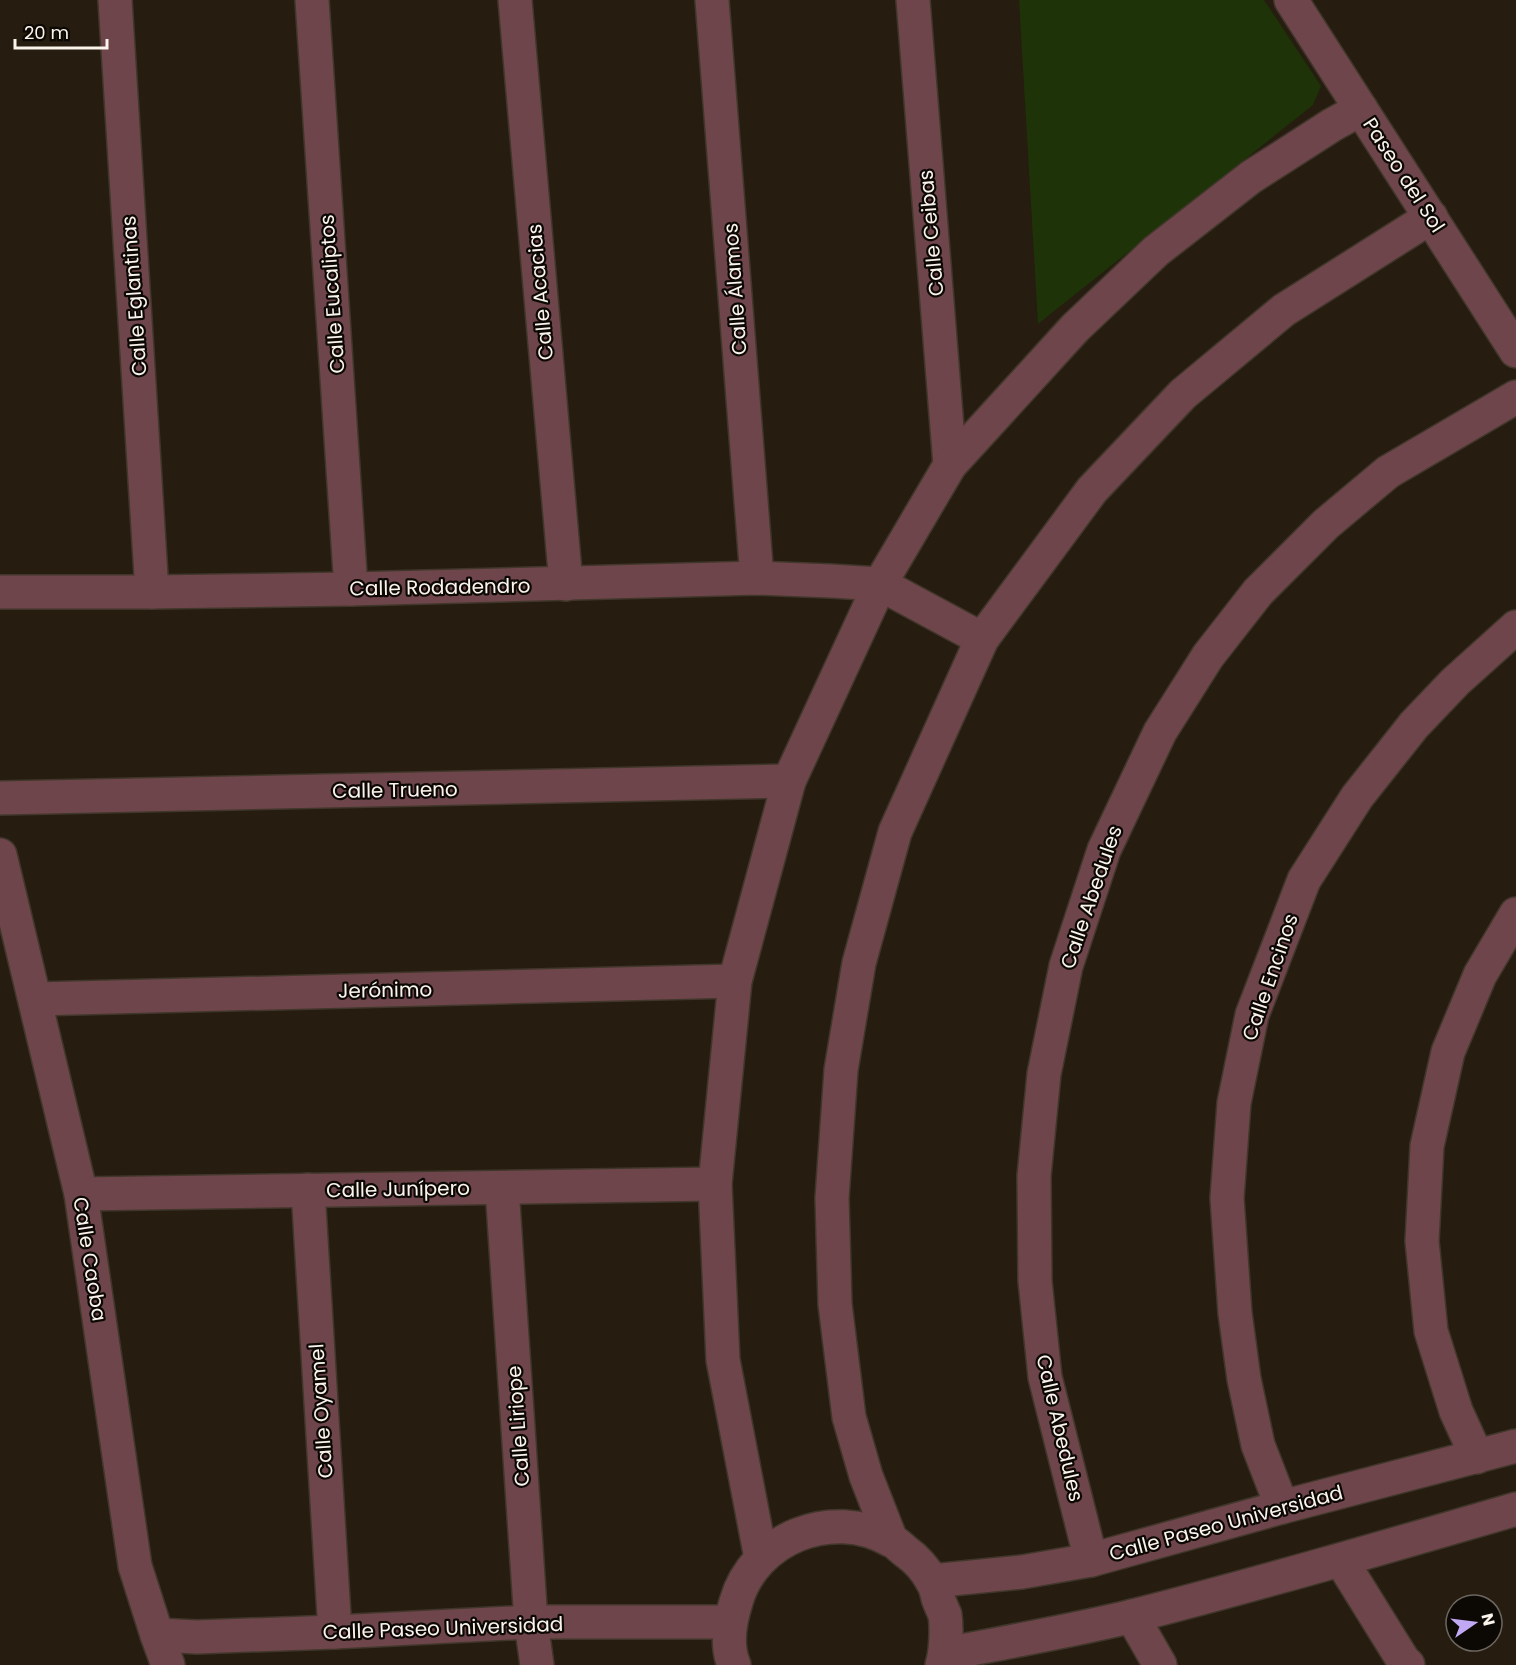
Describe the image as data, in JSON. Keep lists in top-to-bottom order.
{
  "streets": {
    "street": [
      "Paseo del Sol",
      "Calle Ceibas",
      "Calle Álamos",
      "Calle Acacias",
      "Calle Eucaliptos",
      "Calle Eglantinas",
      "Calle Rodadendro",
      "Calle Trueno",
      "Calle Abedules",
      "Calle Encinos",
      "Jerónimo",
      "Calle Junípero",
      "Calle Caoba",
      "Calle Oyamel",
      "Calle Liriope",
      "Calle Paseo Universidad"
    ]
  },
  "crossings": [
    ["Calle Álamos", "Calle Rodadendro"],
    ["Calle Acacias", "Calle Rodadendro"],
    ["Calle Eucaliptos", "Calle Rodadendro"],
    ["Calle Eglantinas", "Calle Rodadendro"],
    ["Calle Abedules", "Calle Paseo Universidad"],
    ["Calle Encinos", "Calle Paseo Universidad"],
    ["Jerónimo", "Calle Caoba"],
    ["Calle Junípero", "Calle Caoba"],
    ["Calle Junípero", "Calle Oyamel"],
    ["Calle Junípero", "Calle Liriope"],
    ["Calle Caoba", "Calle Paseo Universidad"],
    ["Calle Oyamel", "Calle Paseo Universidad"],
    ["Calle Liriope", "Calle Paseo Universidad"]
  ],
  "scale_bar": "20 m",
  "north": "right"
}
